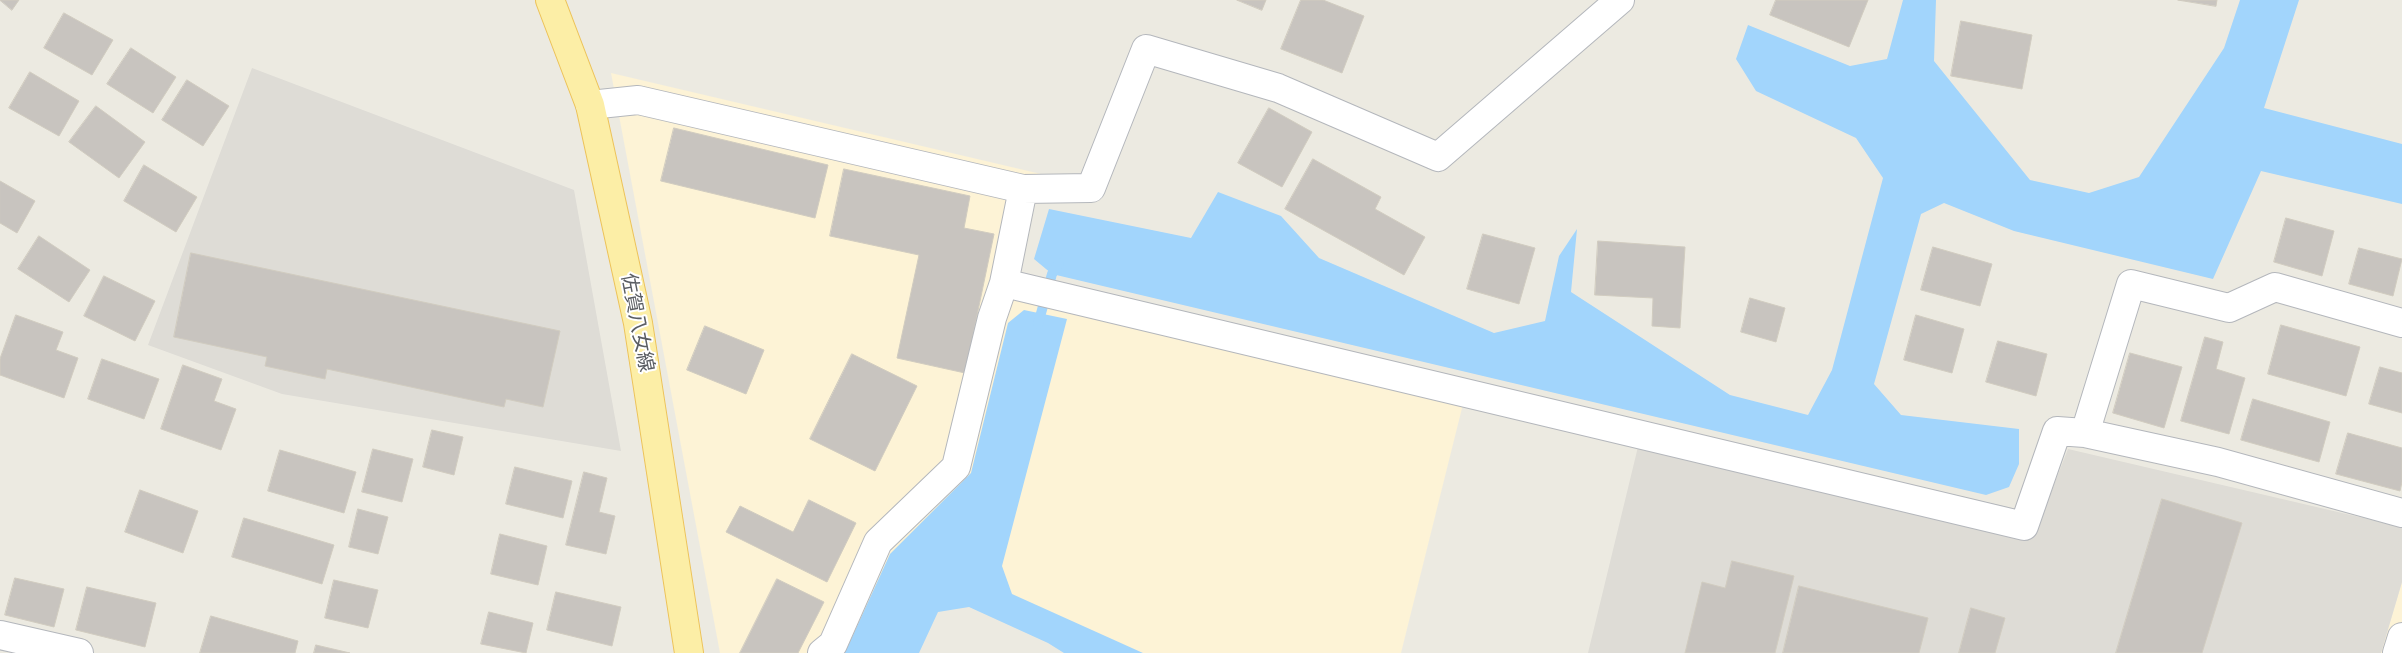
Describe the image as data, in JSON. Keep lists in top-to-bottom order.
{
  "streets": {
    "main road": ["佐賀八女線"]
  }
}
